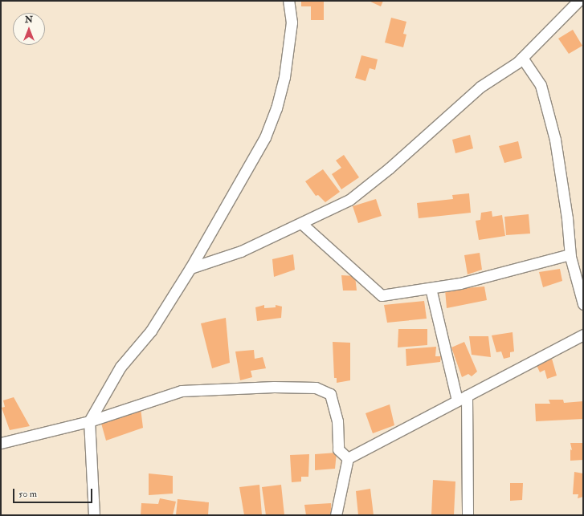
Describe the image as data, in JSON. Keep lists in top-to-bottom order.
{
  "scale_bar": "50 m",
  "north": "top"
}
